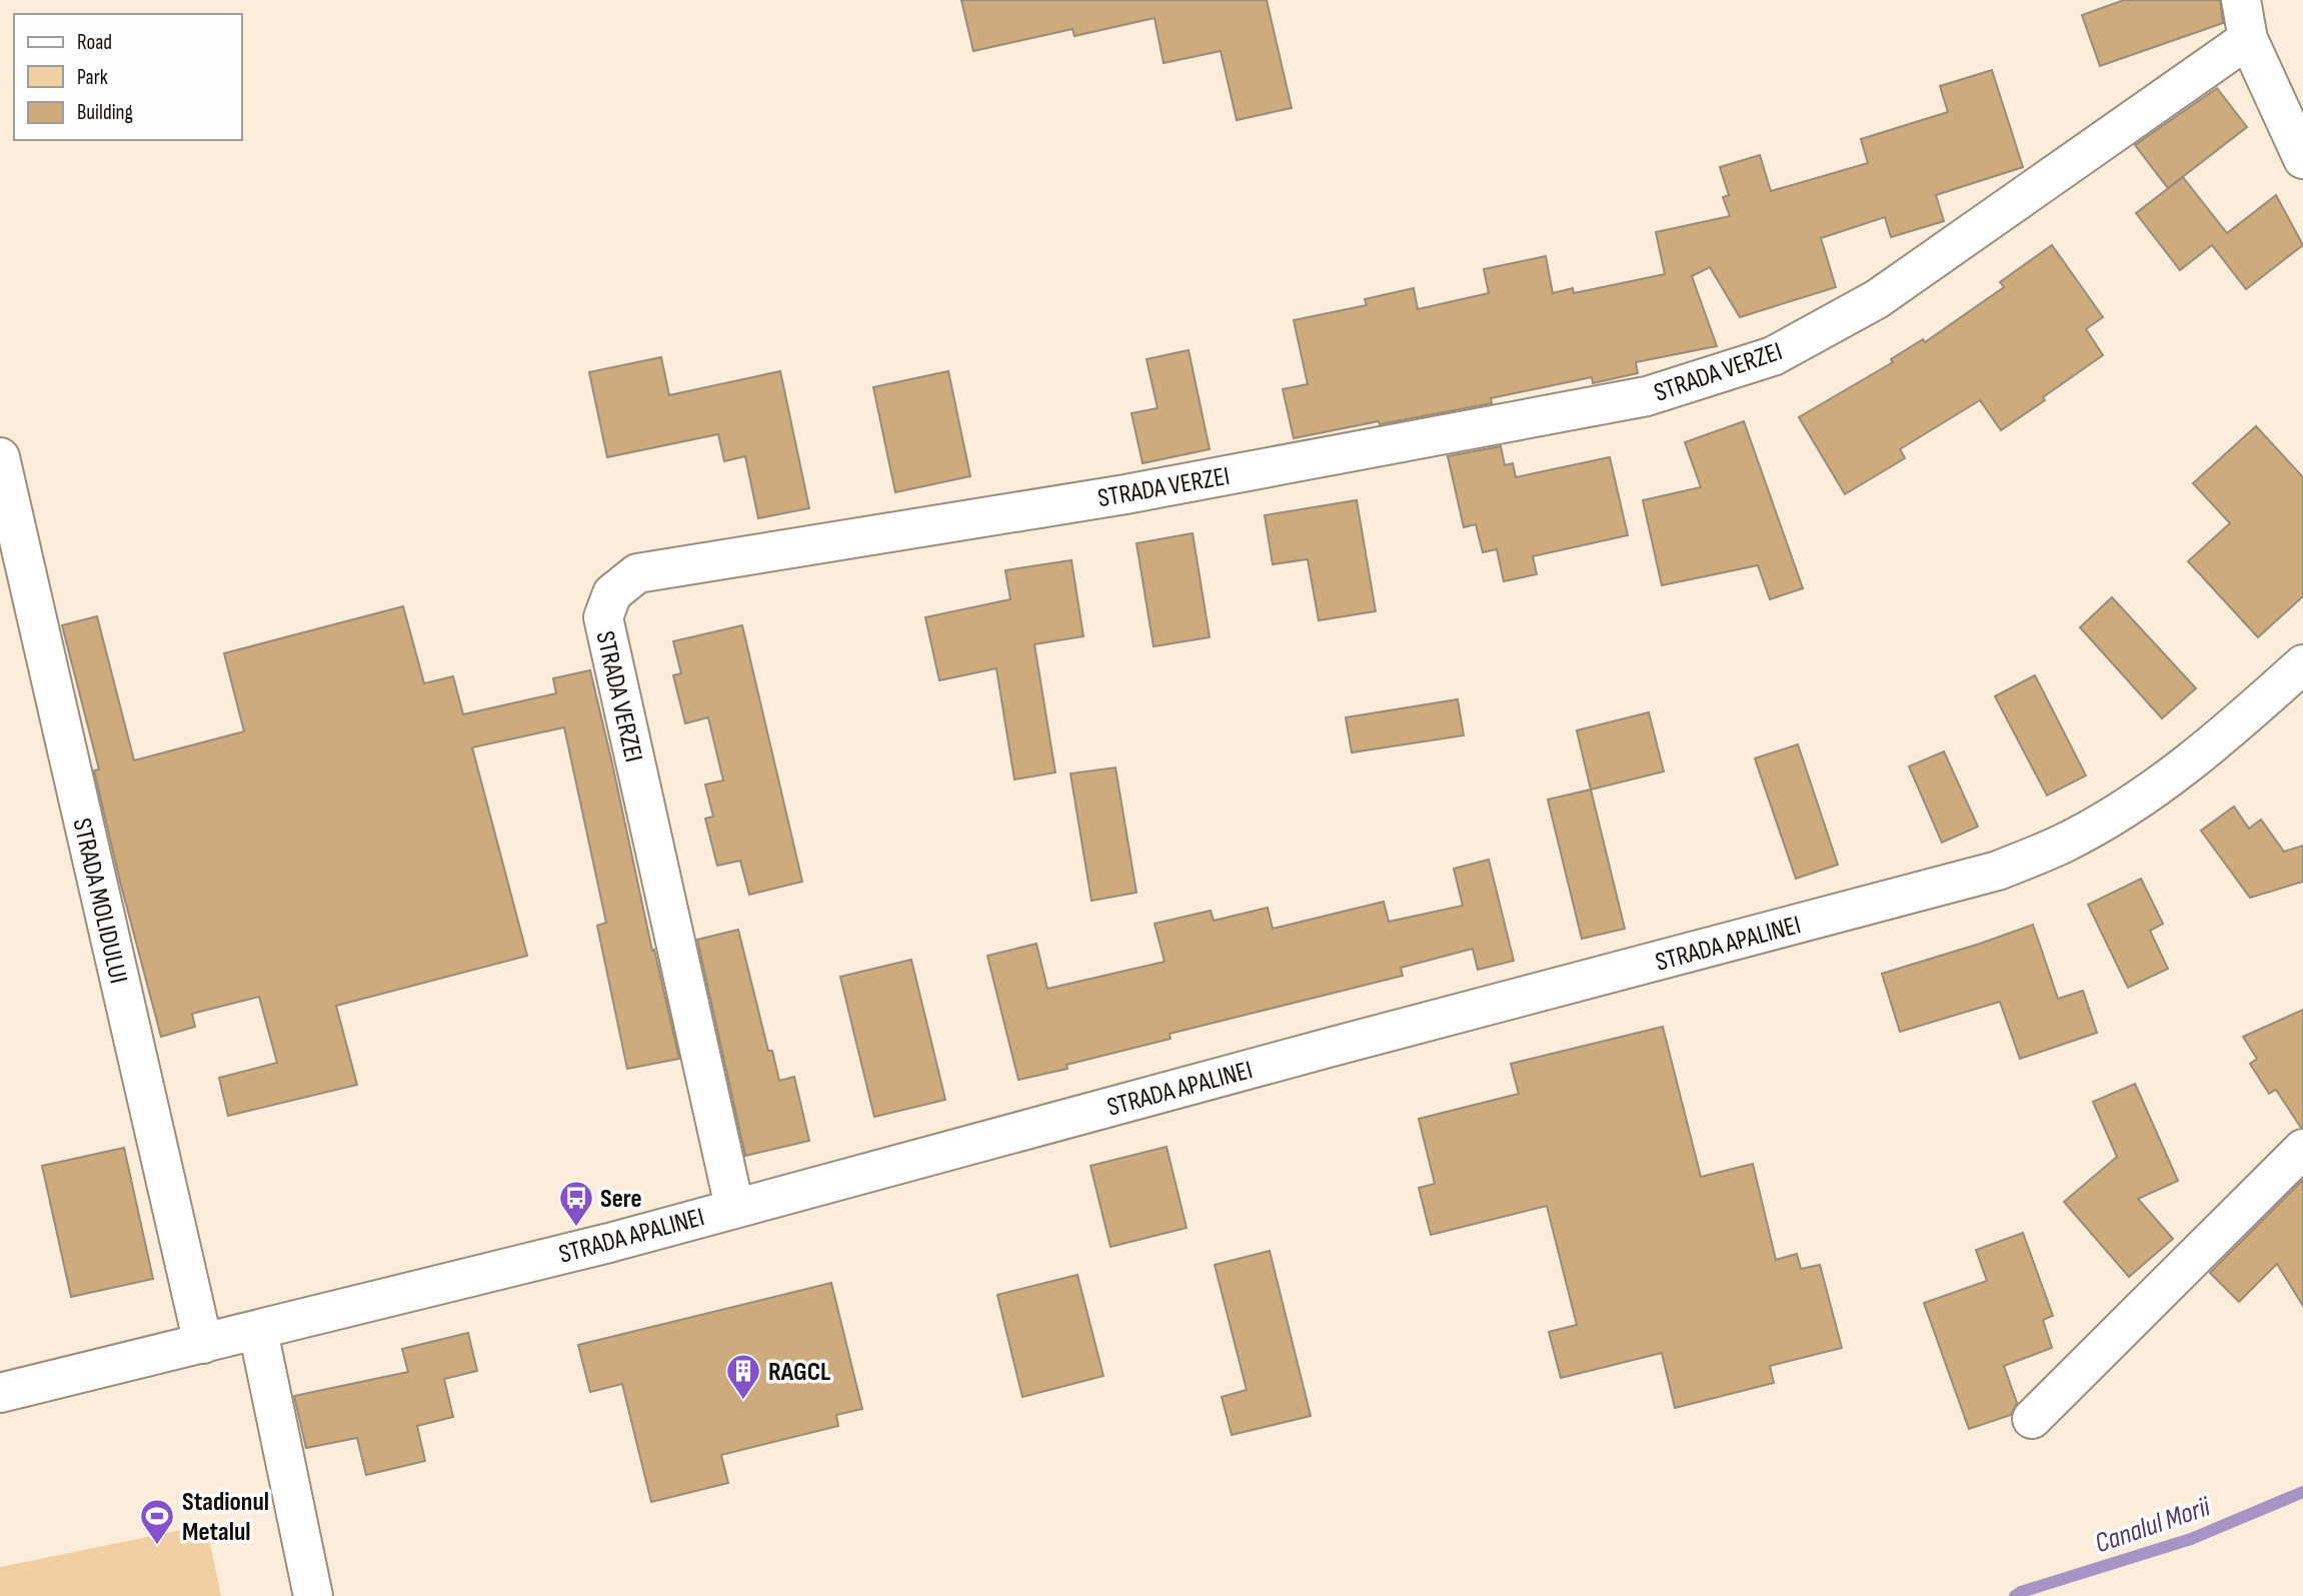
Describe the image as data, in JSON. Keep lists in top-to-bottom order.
{
  "streets": {
    "street": ["STRADA VERZEI", "STRADA MOLIDULUI", "STRADA APALINEI"]
  },
  "crossings": [
    ["STRADA VERZEI", "STRADA APALINEI"],
    ["STRADA MOLIDULUI", "STRADA APALINEI"]
  ],
  "water": ["Canalul Morii"],
  "places": {
    "bus stop": ["Sere"],
    "building": ["RAGCL"],
    "sports": ["Stadionul Metalul"]
  },
  "legend": ["Road", "Park", "Building"]
}
